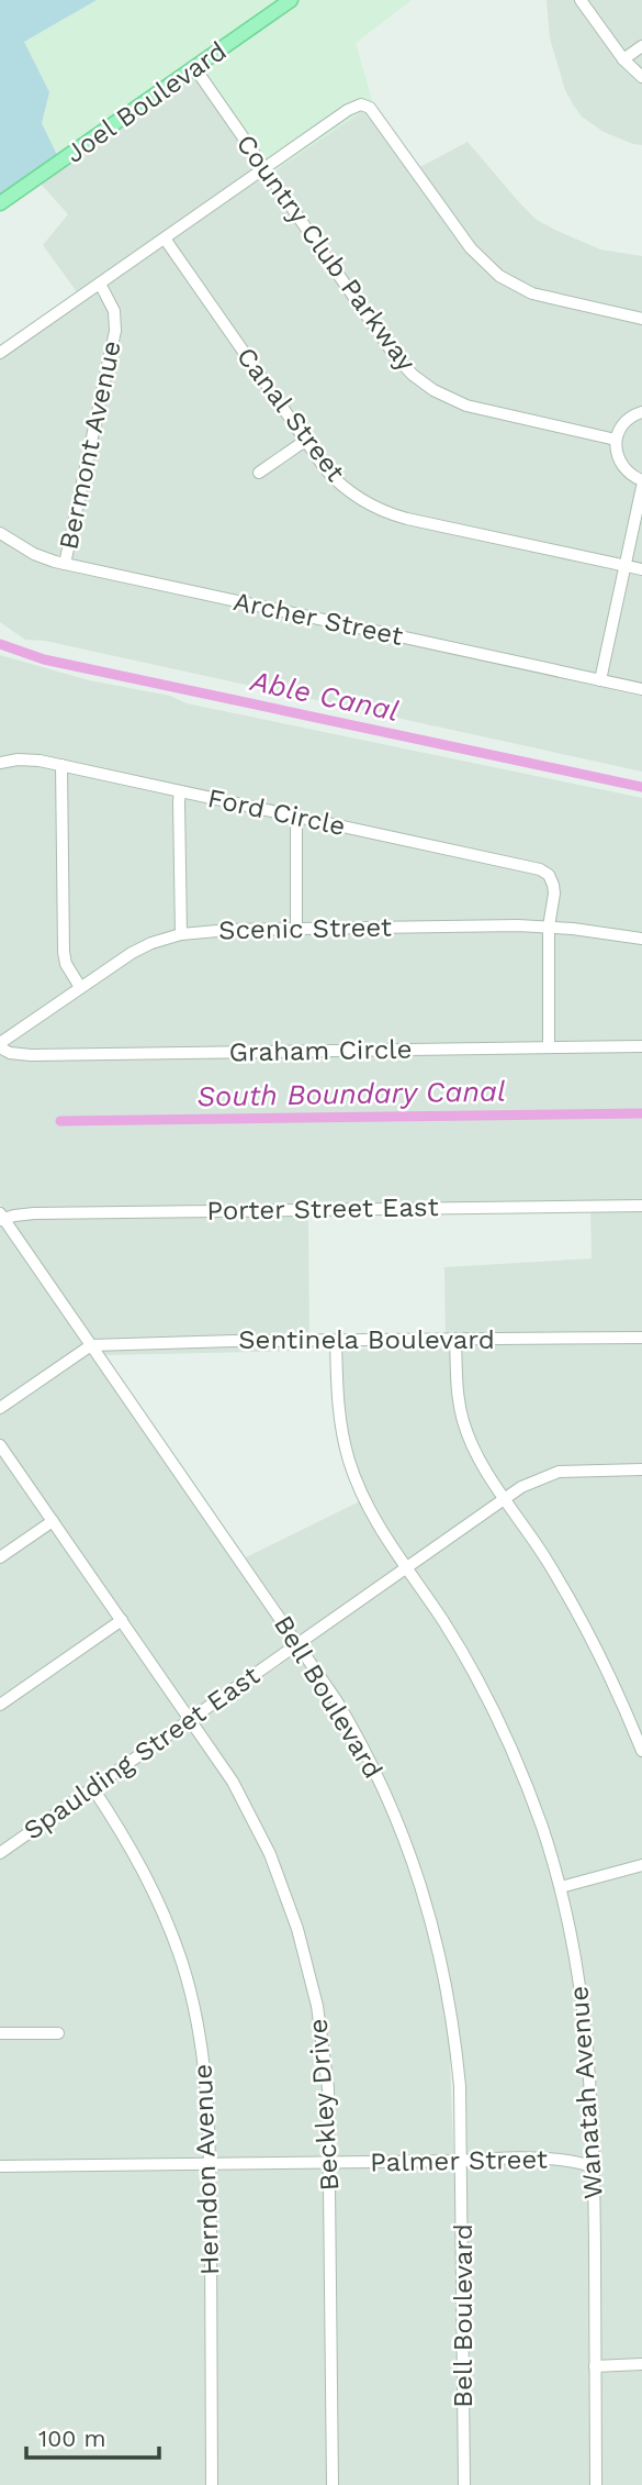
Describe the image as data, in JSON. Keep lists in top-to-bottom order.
{
  "streets": {
    "main road": ["Joel Boulevard"],
    "street": [
      "Country Club Parkway",
      "Canal Street",
      "Bermont Avenue",
      "Archer Street",
      "Ford Circle",
      "Scenic Street",
      "Graham Circle",
      "Porter Street East",
      "Sentinela Boulevard",
      "Bell Boulevard",
      "Spaulding Street East",
      "Wanatah Avenue",
      "Beckley Drive",
      "Palmer Street",
      "Herndon Avenue"
    ]
  },
  "crossings": [
    ["Joel Boulevard", "Country Club Parkway"],
    ["Bermont Avenue", "Archer Street"],
    ["Ford Circle", "Scenic Street"],
    ["Scenic Street", "Graham Circle"],
    ["Porter Street East", "Bell Boulevard"],
    ["Sentinela Boulevard", "Bell Boulevard"],
    ["Sentinela Boulevard", "Wanatah Avenue"],
    ["Bell Boulevard", "Spaulding Street East"],
    ["Bell Boulevard", "Palmer Street"],
    ["Spaulding Street East", "Wanatah Avenue"],
    ["Spaulding Street East", "Beckley Drive"],
    ["Spaulding Street East", "Herndon Avenue"],
    ["Wanatah Avenue", "Palmer Street"],
    ["Beckley Drive", "Palmer Street"],
    ["Palmer Street", "Herndon Avenue"]
  ],
  "water": ["Able Canal", "South Boundary Canal"],
  "scale_bar": "100 m"
}
